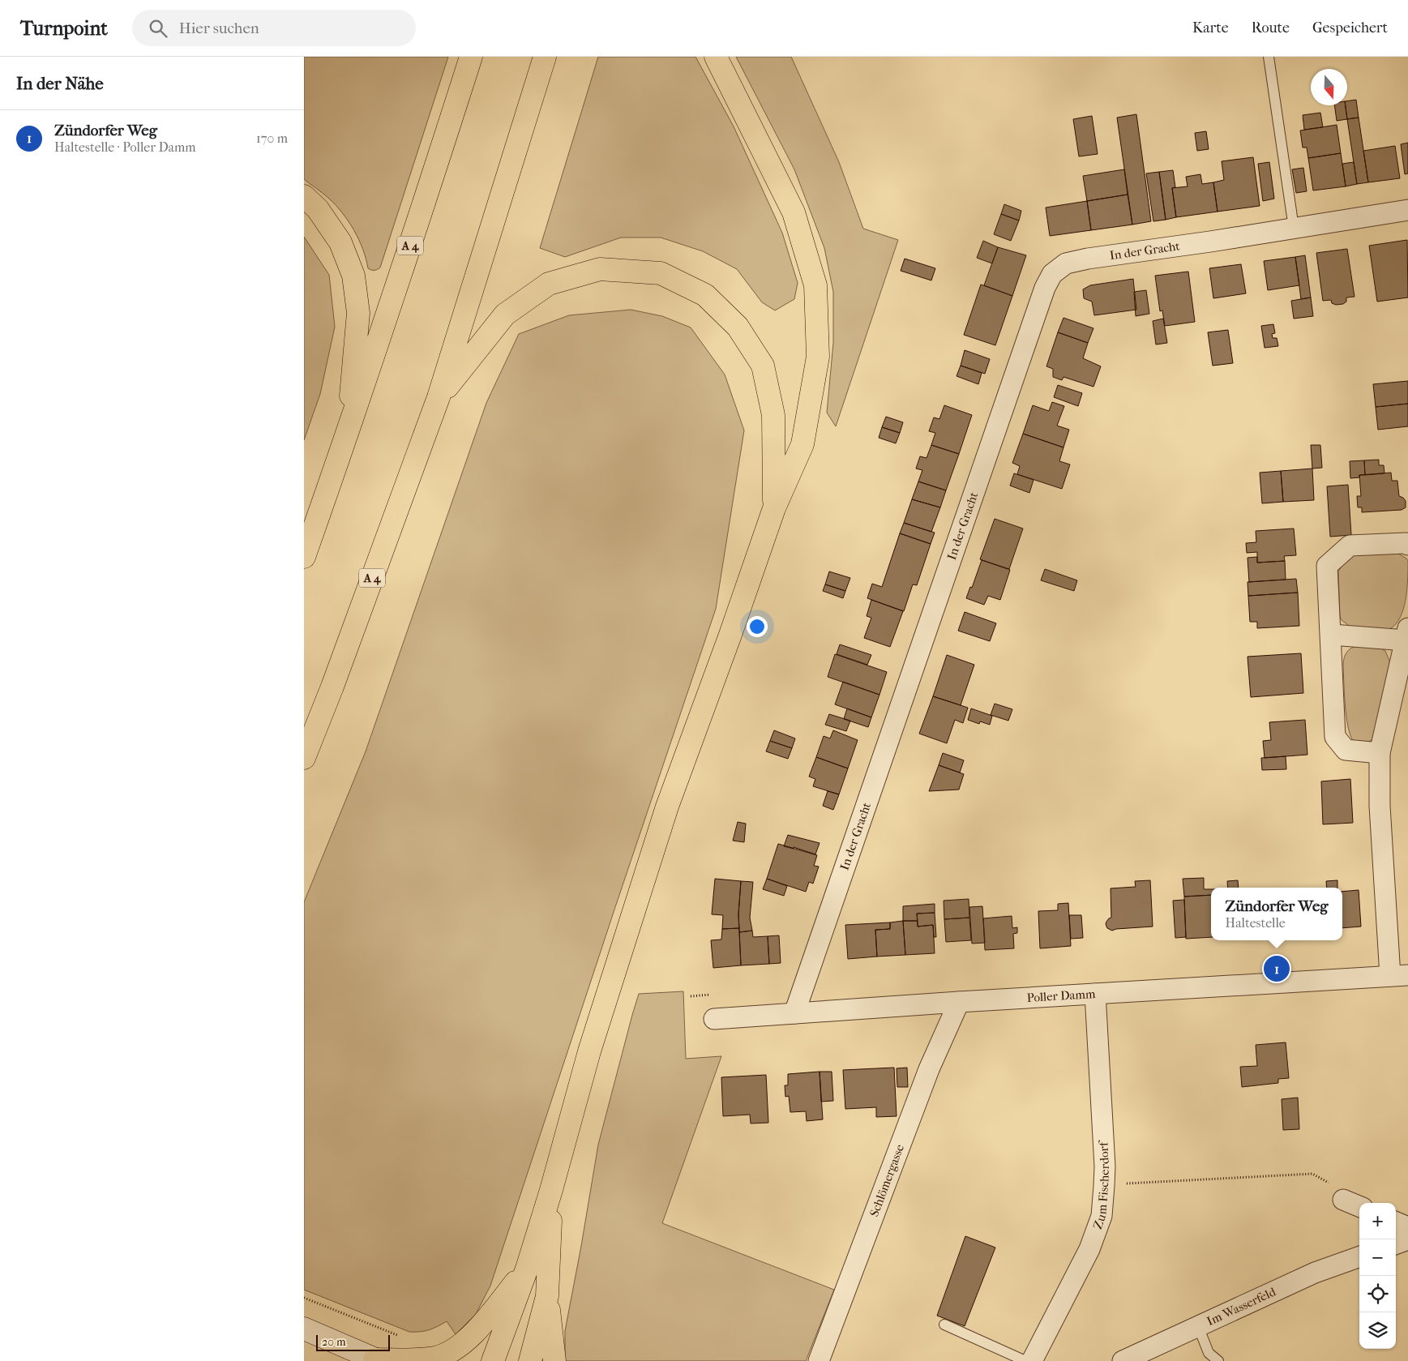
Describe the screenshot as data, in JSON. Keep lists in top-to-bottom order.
{
  "streets": {
    "highway": ["A 4"],
    "street": [
      "In der Gracht",
      "Poller Damm",
      "Schlömergasse",
      "Zum Fischerdorf",
      "Im Wasserfeld"
    ]
  },
  "crossings": [
    ["In der Gracht", "Poller Damm"],
    ["Poller Damm", "Schlömergasse"],
    ["Poller Damm", "Zum Fischerdorf"]
  ],
  "scale_bar": "20 m",
  "north": "bottom",
  "page": {
    "header": "Turnpoint",
    "search": "Hier suchen",
    "nav": ["Karte", "Route", "Gespeichert"],
    "heading": "In der Nähe",
    "list": [
      {
        "mark": "1",
        "name": "Zündorfer Weg",
        "note": "Haltestelle · Poller Damm",
        "value": "170 m"
      }
    ],
    "popup": ["Zündorfer Weg", "Haltestelle"],
    "pins": "1",
    "map_buttons": ["+", "−"],
    "scale": "20 m"
  }
}
